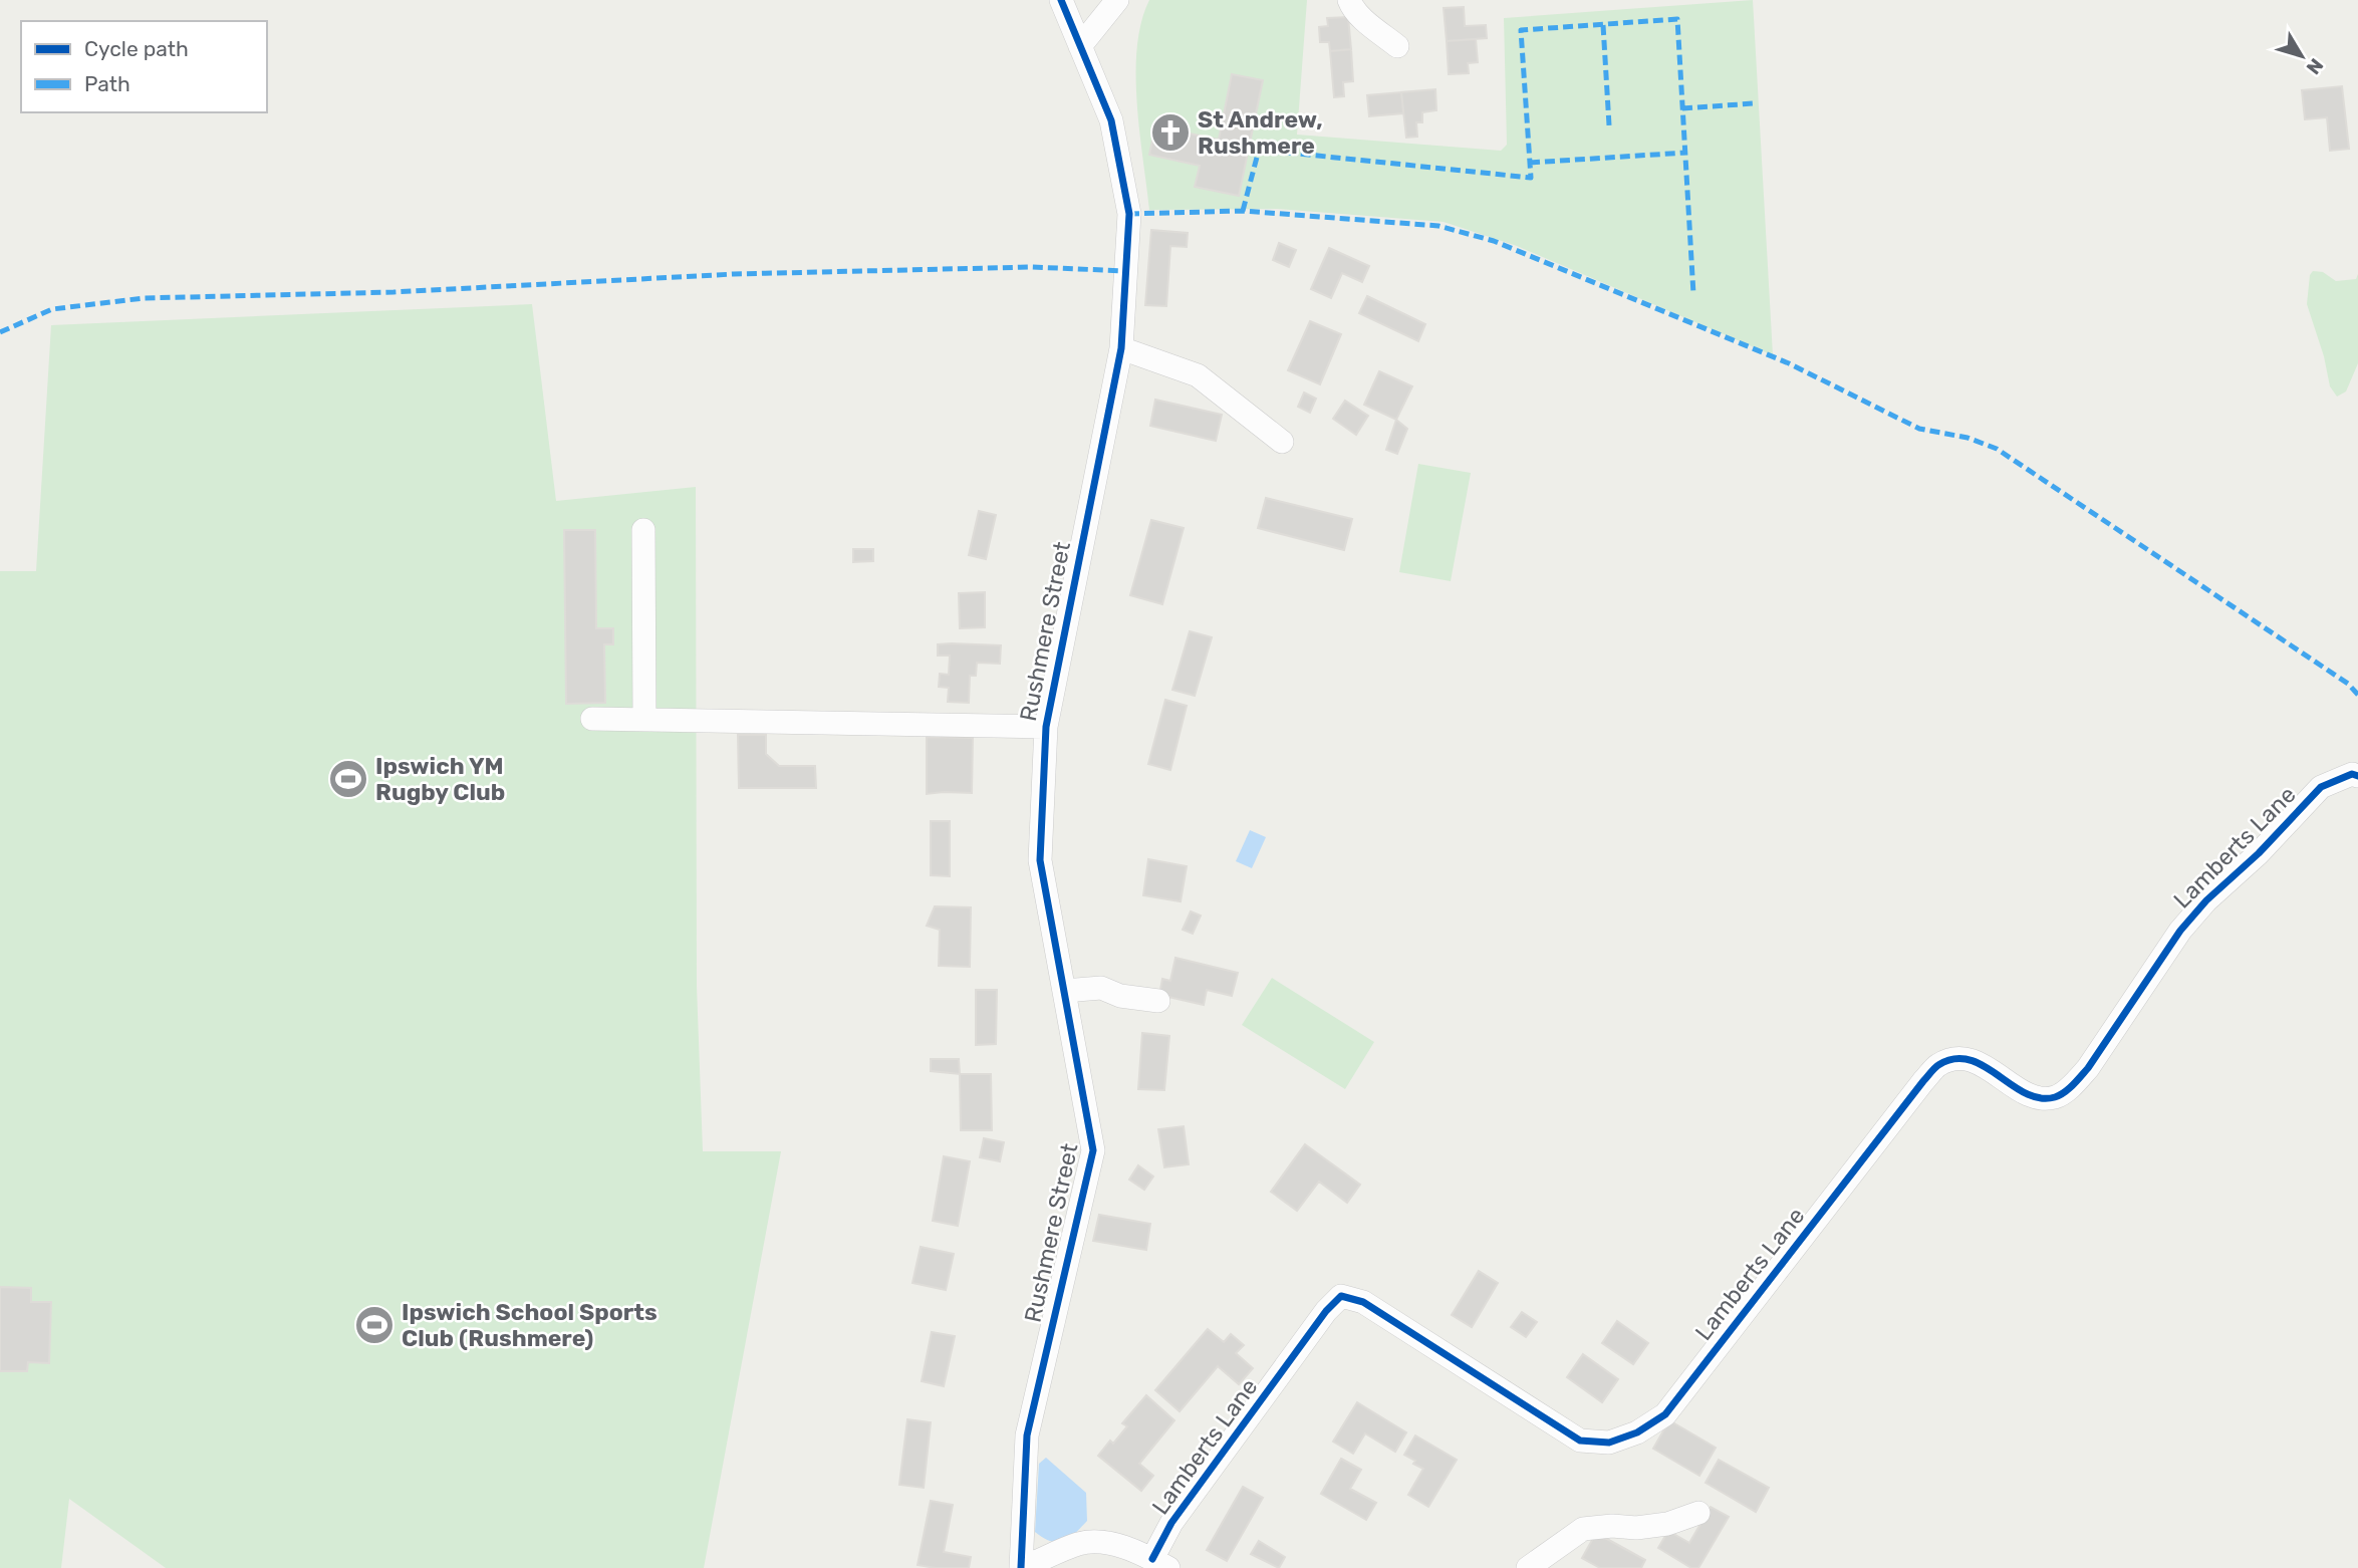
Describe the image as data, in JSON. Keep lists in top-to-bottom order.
{
  "streets": {
    "street": ["Rushmere Street", "Lamberts Lane"]
  },
  "crossings": [
    ["Rushmere Street", "Lamberts Lane"]
  ],
  "places": {
    "church": ["St Andrew, Rushmere"],
    "sports": ["Ipswich YM Rugby Club", "Ipswich School Sports Club (Rushmere)"]
  },
  "legend": ["Cycle path", "Path"],
  "north": "bottom right"
}
